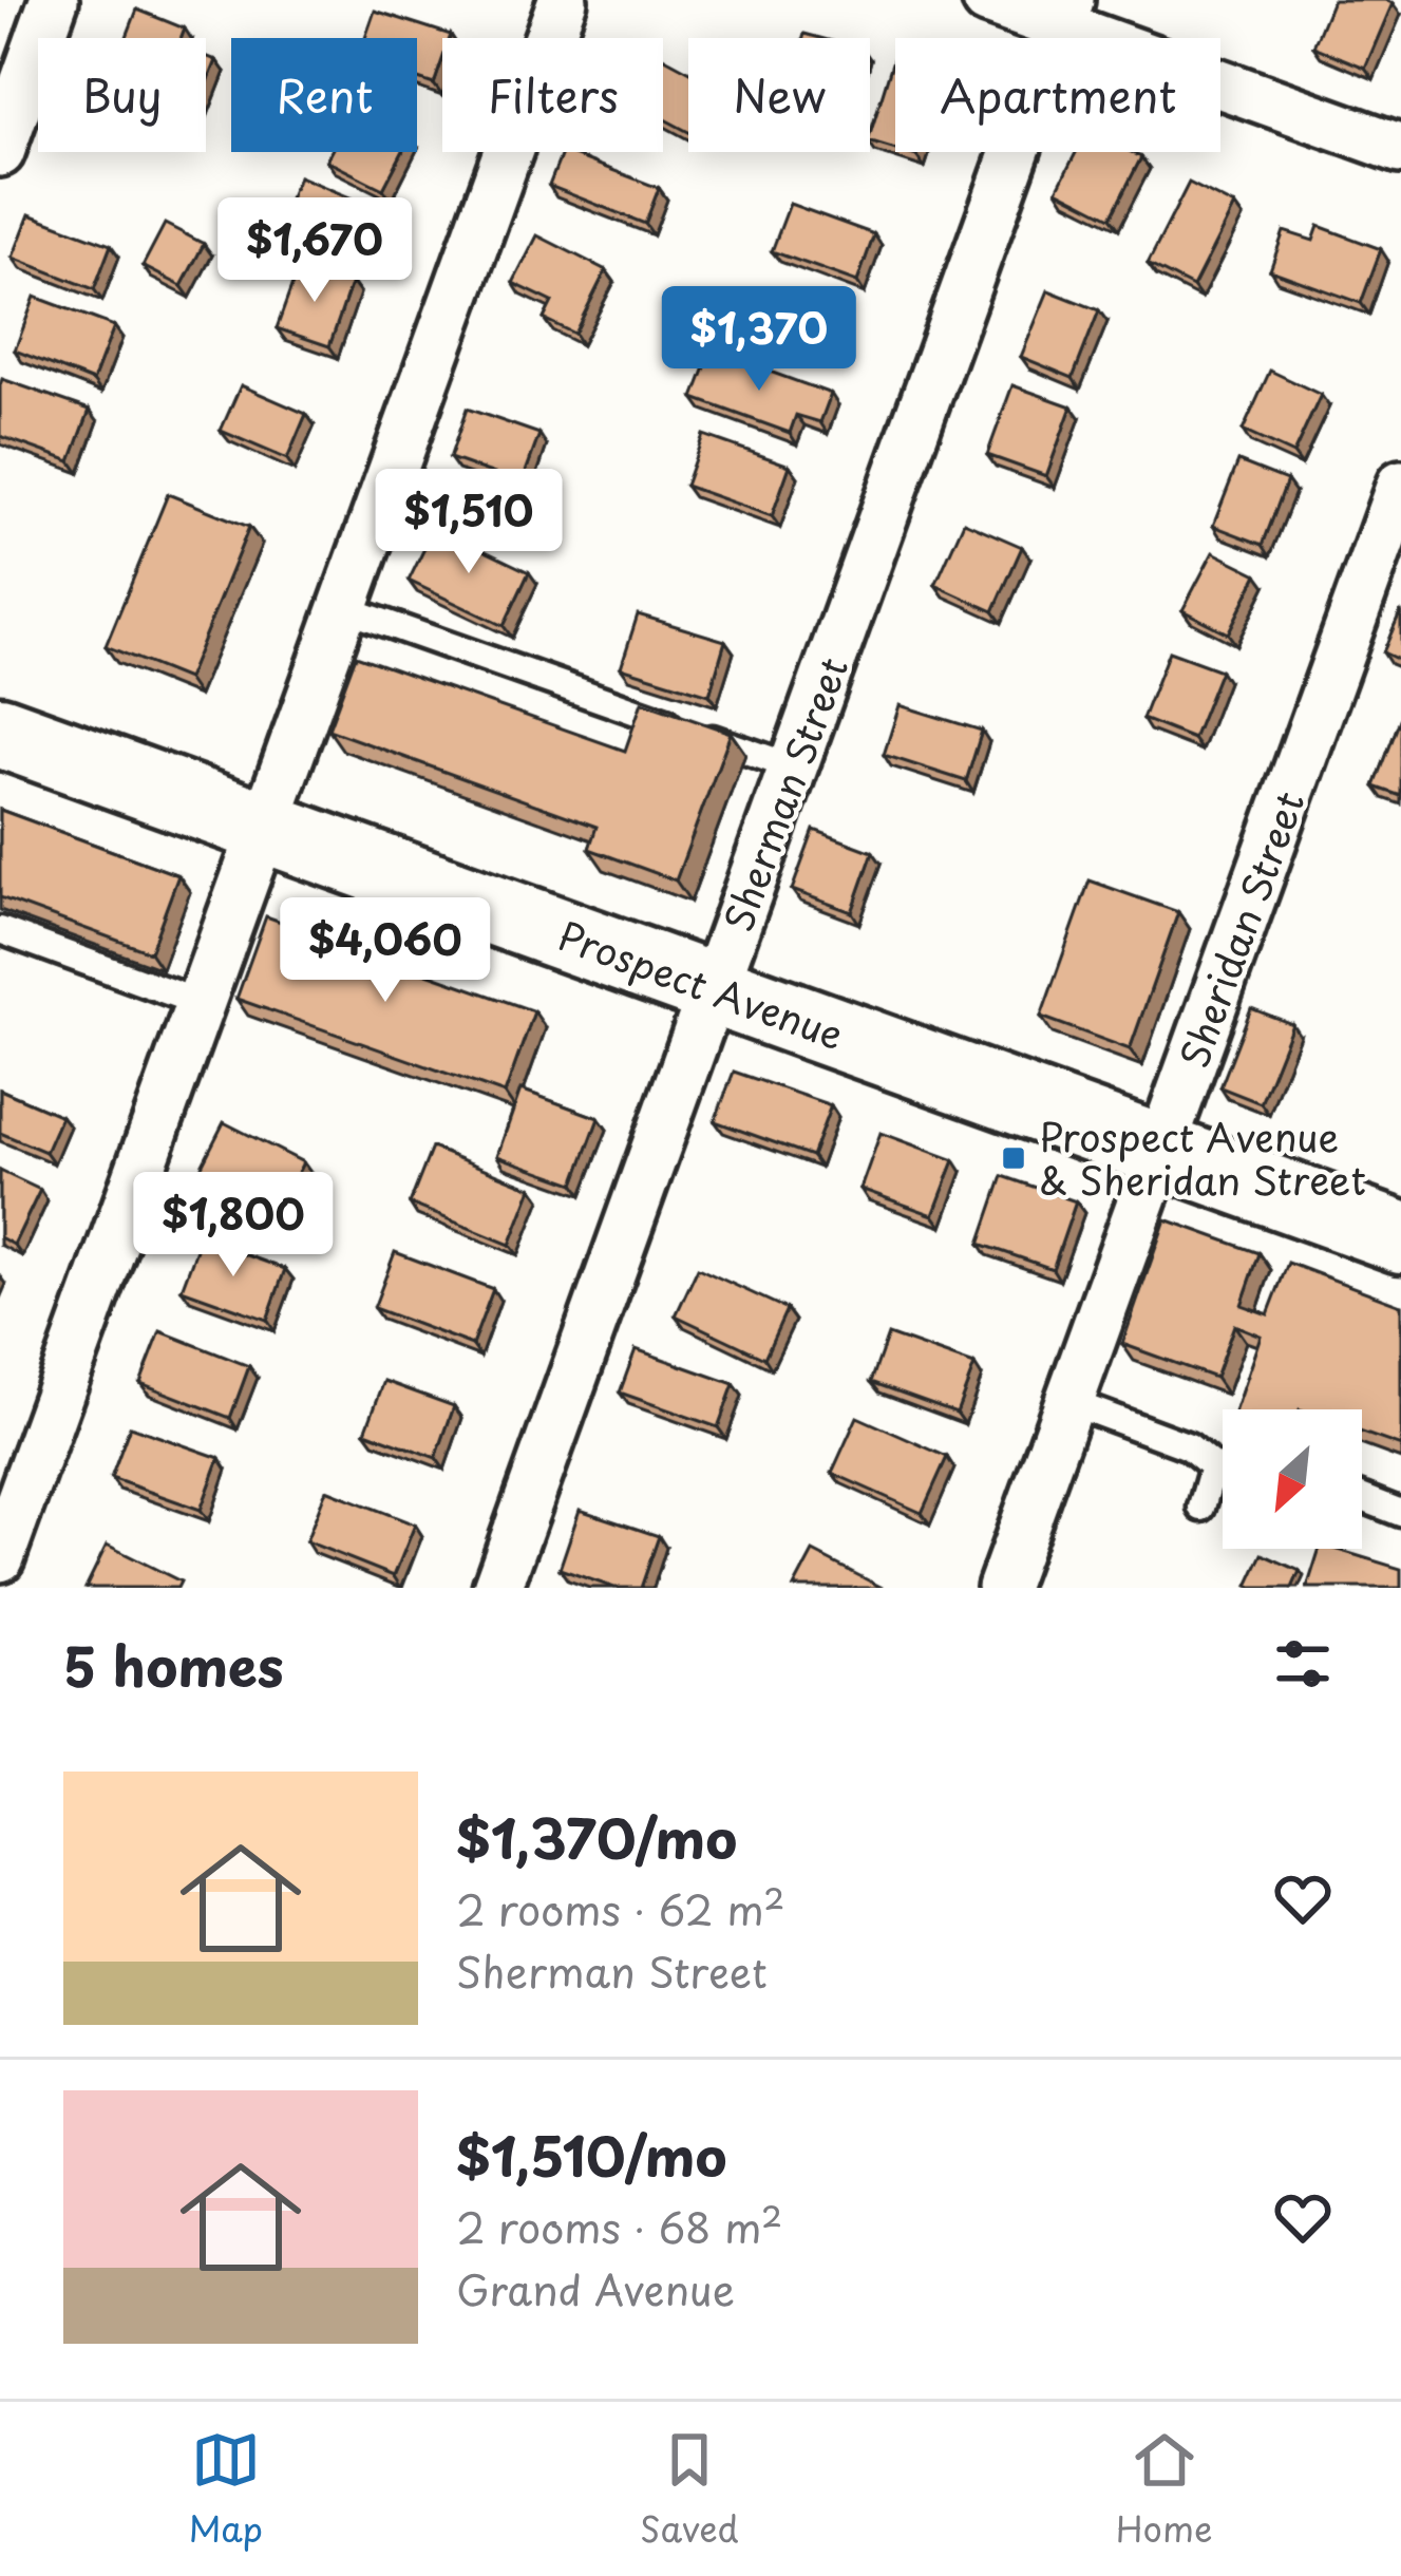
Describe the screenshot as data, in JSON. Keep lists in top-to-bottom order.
{
  "streets": {
    "main road": ["Prospect Avenue"],
    "street": ["Sherman Street", "Sheridan Street"]
  },
  "crossings": [
    ["Sherman Street", "Prospect Avenue"],
    ["Sheridan Street", "Prospect Avenue"]
  ],
  "places": {
    "transit": ["Prospect Avenue & Sheridan Street"]
  },
  "north": "bottom left",
  "page": {
    "chip": [
      "Buy",
      "Rent",
      "Filters",
      "New",
      "Apartment"
    ],
    "price": [
      "$1,670",
      "$1,370",
      "$1,510",
      "$4,060",
      "$1,800"
    ],
    "heading": "5 homes",
    "list": [
      {
        "name": "$1,370/mo",
        "note": "2 rooms · 62 m² · Sherman Street"
      },
      {
        "name": "$1,510/mo",
        "note": "2 rooms · 68 m² · Grand Avenue"
      }
    ],
    "tabs": ["Map", "Saved", "Home"]
  }
}
